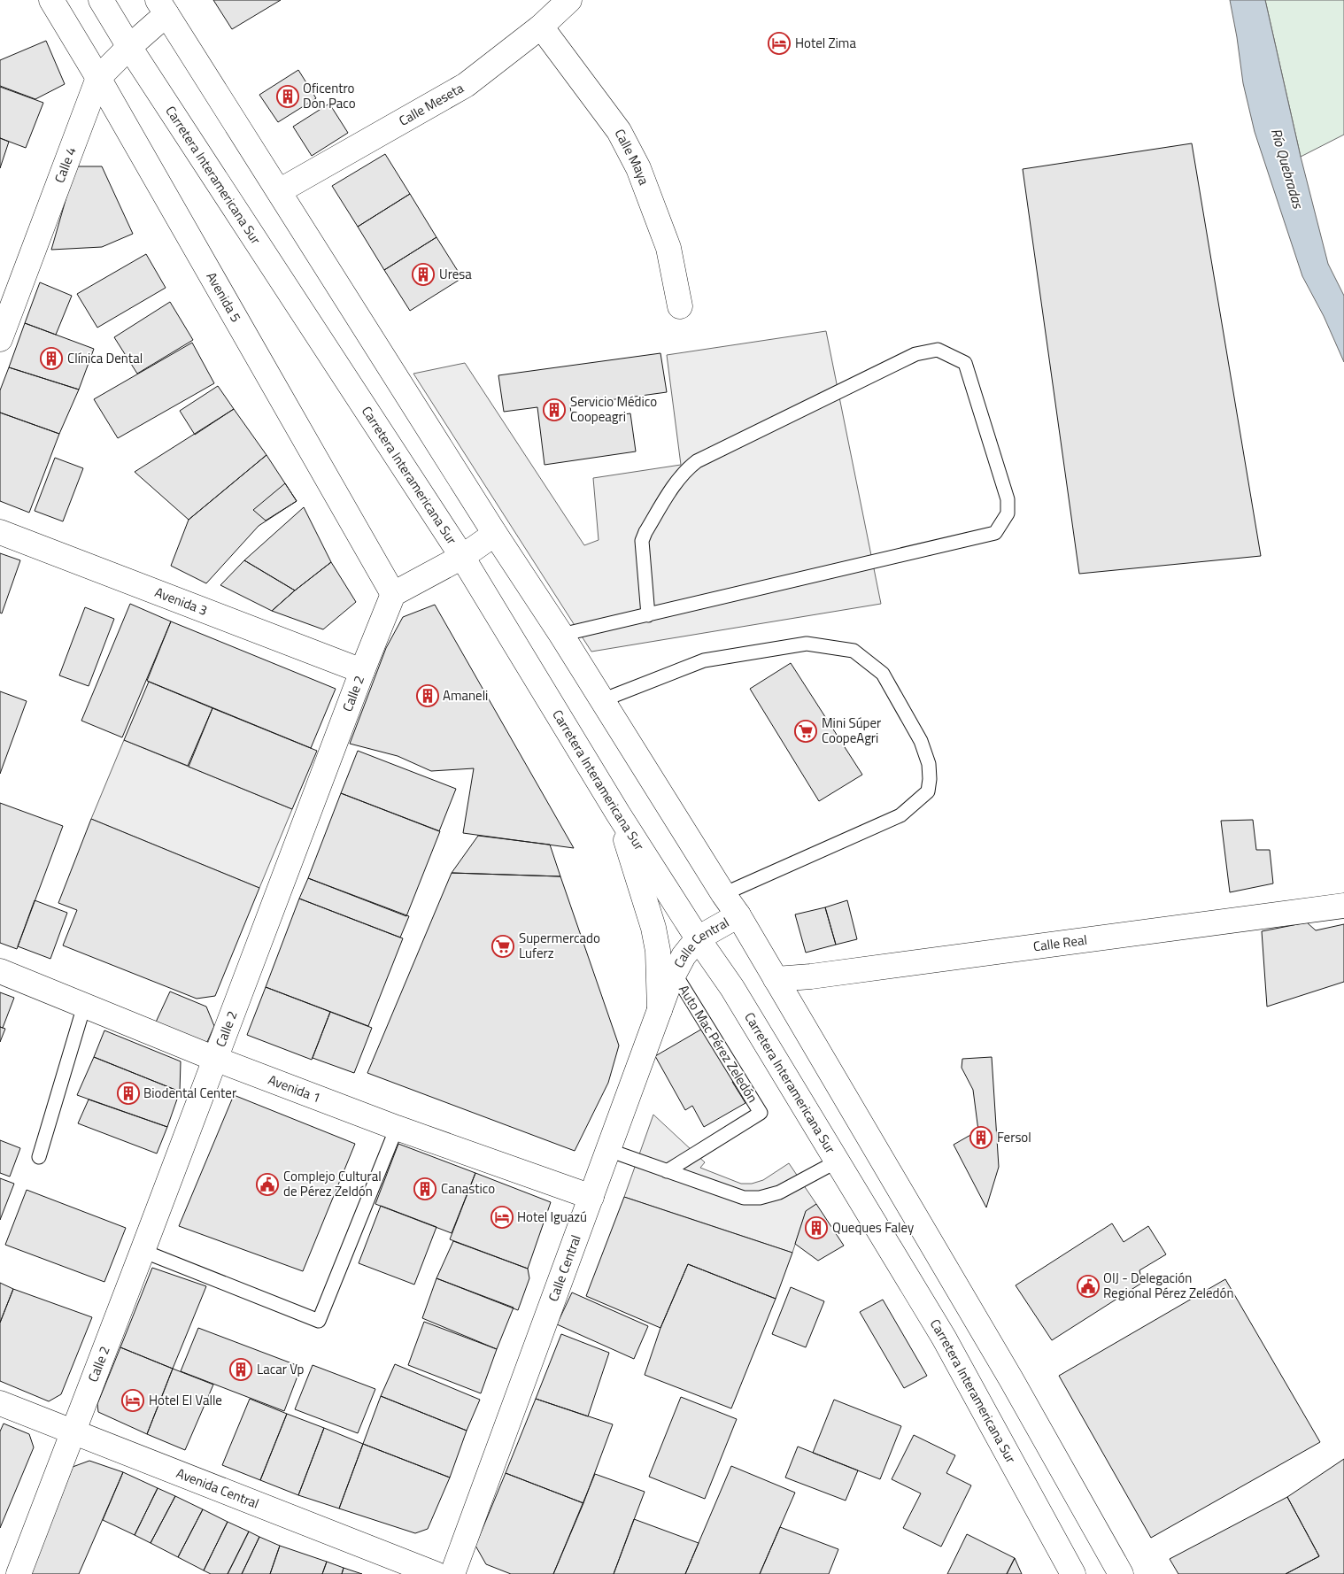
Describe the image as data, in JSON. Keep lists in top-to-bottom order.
{
  "streets": {
    "main road": [
      "Calle Meseta",
      "Calle Maya",
      "Calle 4",
      "Carretera Interamericana Sur",
      "Avenida 5",
      "Avenida 3",
      "Calle 2",
      "Calle Real",
      "Calle Central",
      "Avenida 1",
      "Avenida Central"
    ],
    "lane": ["Auto Mac Pérez Zeledón"]
  },
  "crossings": [
    ["Calle Meseta", "Calle Maya"],
    ["Calle 4", "Carretera Interamericana Sur"],
    ["Calle 4", "Avenida 5"],
    ["Carretera Interamericana Sur", "Calle Central"],
    ["Avenida 5", "Calle 2"],
    ["Avenida 3", "Calle 2"],
    ["Calle 2", "Avenida 1"],
    ["Calle 2", "Avenida Central"],
    ["Calle Central", "Auto Mac Pérez Zeledón"],
    ["Calle Central", "Avenida 1"]
  ],
  "water": ["Río Quebradas"],
  "places": {
    "hotel": ["Hotel Zima", "Hotel Iguazú", "Hotel El Valle"],
    "building": [
      "Oficentro Don Paco",
      "Uresa",
      "Clínica Dental",
      "Servicio Médico Coopeagri",
      "Amaneli",
      "Biodental Center",
      "Fersol",
      "Canastico",
      "Queques Faley",
      "Lacar Vp"
    ],
    "supermarket": ["Mini Súper CoopeAgri", "Supermercado Luferz"],
    "public building": ["Complejo Cultural de Pérez Zeldón", "OIJ - Delegación Regional Pérez Zeledón"]
  }
}
